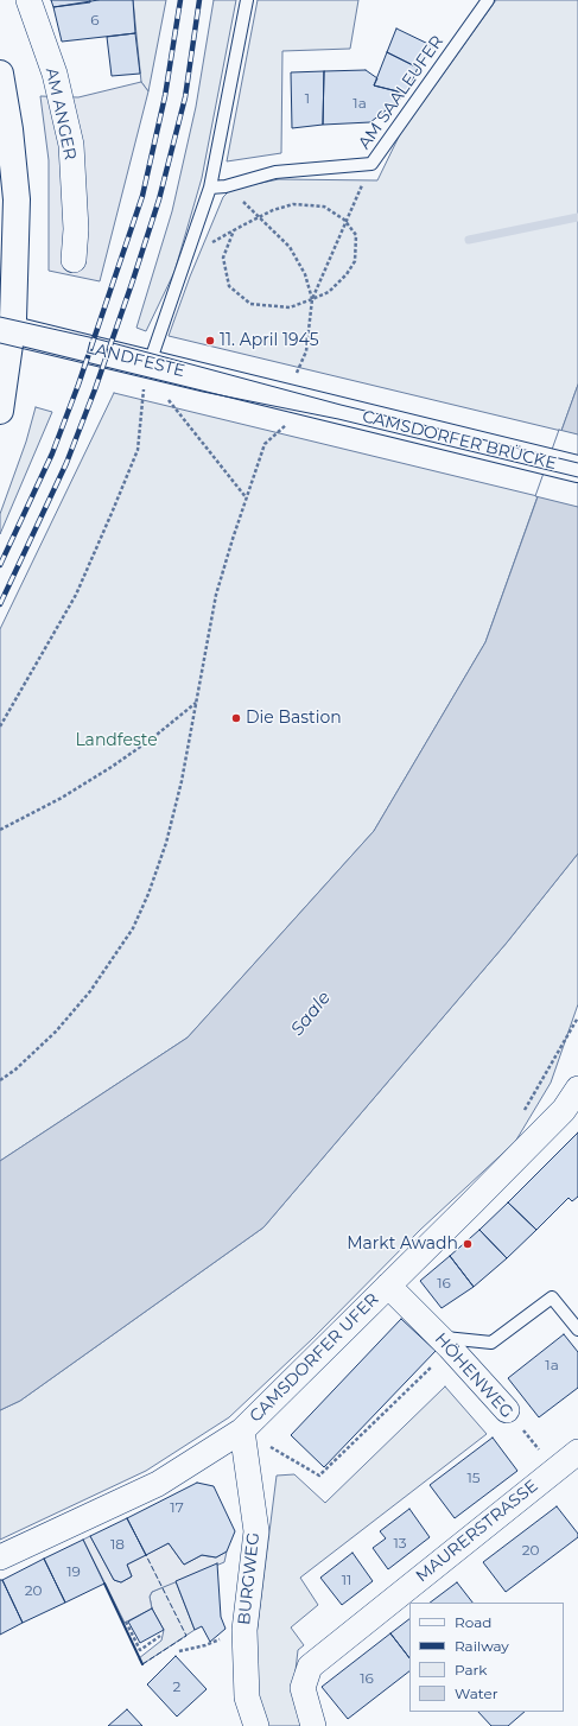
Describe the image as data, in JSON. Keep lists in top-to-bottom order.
{
  "streets": {
    "street": [
      "AM ANGER",
      "LANDFESTE",
      "CAMSDORFER BRÜCKE",
      "CAMSDORFER UFER",
      "HÖHENWEG",
      "MAURERSTRASSE",
      "BURGWEG"
    ],
    "lane": ["AM SAALEUFER"]
  },
  "crossings": [
    ["LANDFESTE", "CAMSDORFER BRÜCKE"],
    ["CAMSDORFER UFER", "HÖHENWEG"],
    ["CAMSDORFER UFER", "BURGWEG"],
    ["HÖHENWEG", "MAURERSTRASSE"]
  ],
  "water": ["Saale"],
  "parks": ["Landfeste"],
  "places": ["11. April 1945", "Die Bastion", "Markt Awadh"],
  "house_numbers": [
    "6",
    "1",
    "1a",
    "16",
    "1a",
    "15",
    "17",
    "13",
    "18",
    "20",
    "19",
    "11",
    "20",
    "16",
    "2"
  ],
  "legend": [
    "Road",
    "Railway",
    "Park",
    "Water"
  ]
}
